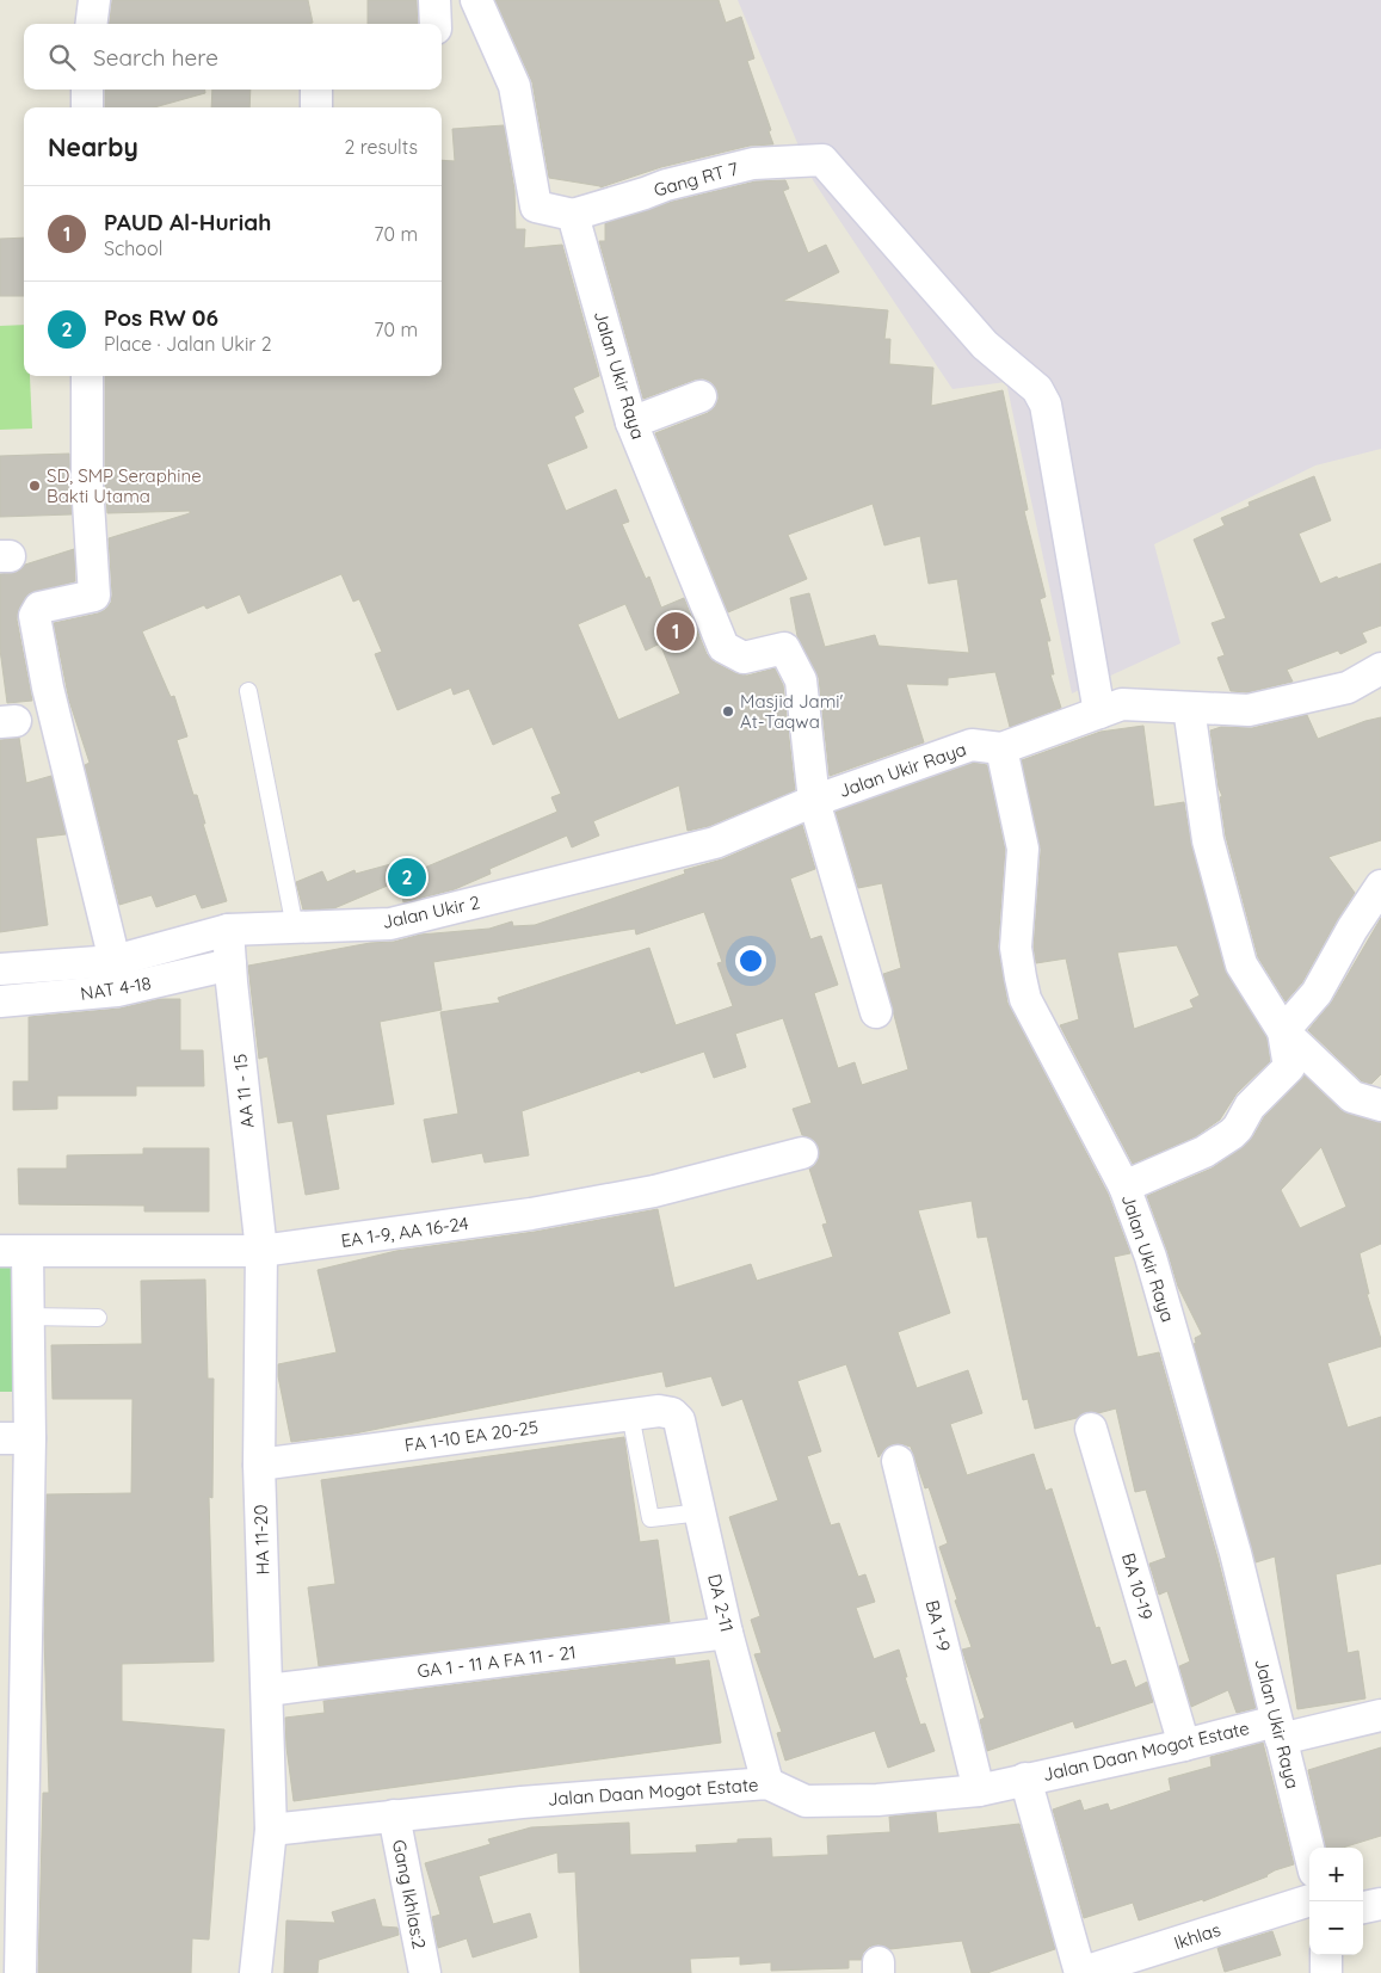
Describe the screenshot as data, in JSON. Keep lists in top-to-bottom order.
{
  "streets": {
    "street": [
      "Gang RT 7",
      "Jalan Ukir Raya",
      "Jalan Ukir 2",
      "NAT 4-18",
      "AA 11 - 15",
      "EA 1-9, AA 16-24",
      "FA 1-10 EA 20-25",
      "HA 11-20",
      "BA 10-19",
      "DA 2-11",
      "BA 1-9",
      "GA 1 - 11 A FA 11 - 21",
      "Jalan Daan Mogot Estate",
      "Gang Ikhlas:2",
      "Ikhlas"
    ]
  },
  "crossings": [
    ["Gang RT 7", "Jalan Ukir Raya"],
    ["Jalan Ukir Raya", "Jalan Ukir 2"],
    ["Jalan Ukir Raya", "Jalan Daan Mogot Estate"],
    ["Jalan Ukir 2", "AA 11 - 15"],
    ["NAT 4-18", "AA 11 - 15"],
    ["AA 11 - 15", "EA 1-9, AA 16-24"],
    ["AA 11 - 15", "HA 11-20"],
    ["EA 1-9, AA 16-24", "HA 11-20"],
    ["FA 1-10 EA 20-25", "HA 11-20"],
    ["FA 1-10 EA 20-25", "DA 2-11"],
    ["HA 11-20", "GA 1 - 11 A FA 11 - 21"],
    ["HA 11-20", "Jalan Daan Mogot Estate"],
    ["BA 10-19", "Jalan Daan Mogot Estate"],
    ["DA 2-11", "GA 1 - 11 A FA 11 - 21"],
    ["DA 2-11", "Jalan Daan Mogot Estate"],
    ["BA 1-9", "Jalan Daan Mogot Estate"],
    ["Jalan Daan Mogot Estate", "Gang Ikhlas:2"]
  ],
  "places": ["SD, SMP Seraphine Bakti Utama", "Masjid Jami' At-Taqwa"],
  "page": {
    "search": "Search here",
    "heading": ["Nearby", "2 results"],
    "list": [
      {
        "mark": "1",
        "name": "PAUD Al-Huriah",
        "note": "School",
        "value": "70 m"
      },
      {
        "mark": "2",
        "name": "Pos RW 06",
        "note": "Place · Jalan Ukir 2",
        "value": "70 m"
      }
    ],
    "pins": ["1", "2"],
    "map_buttons": ["+", "−"]
  }
}
